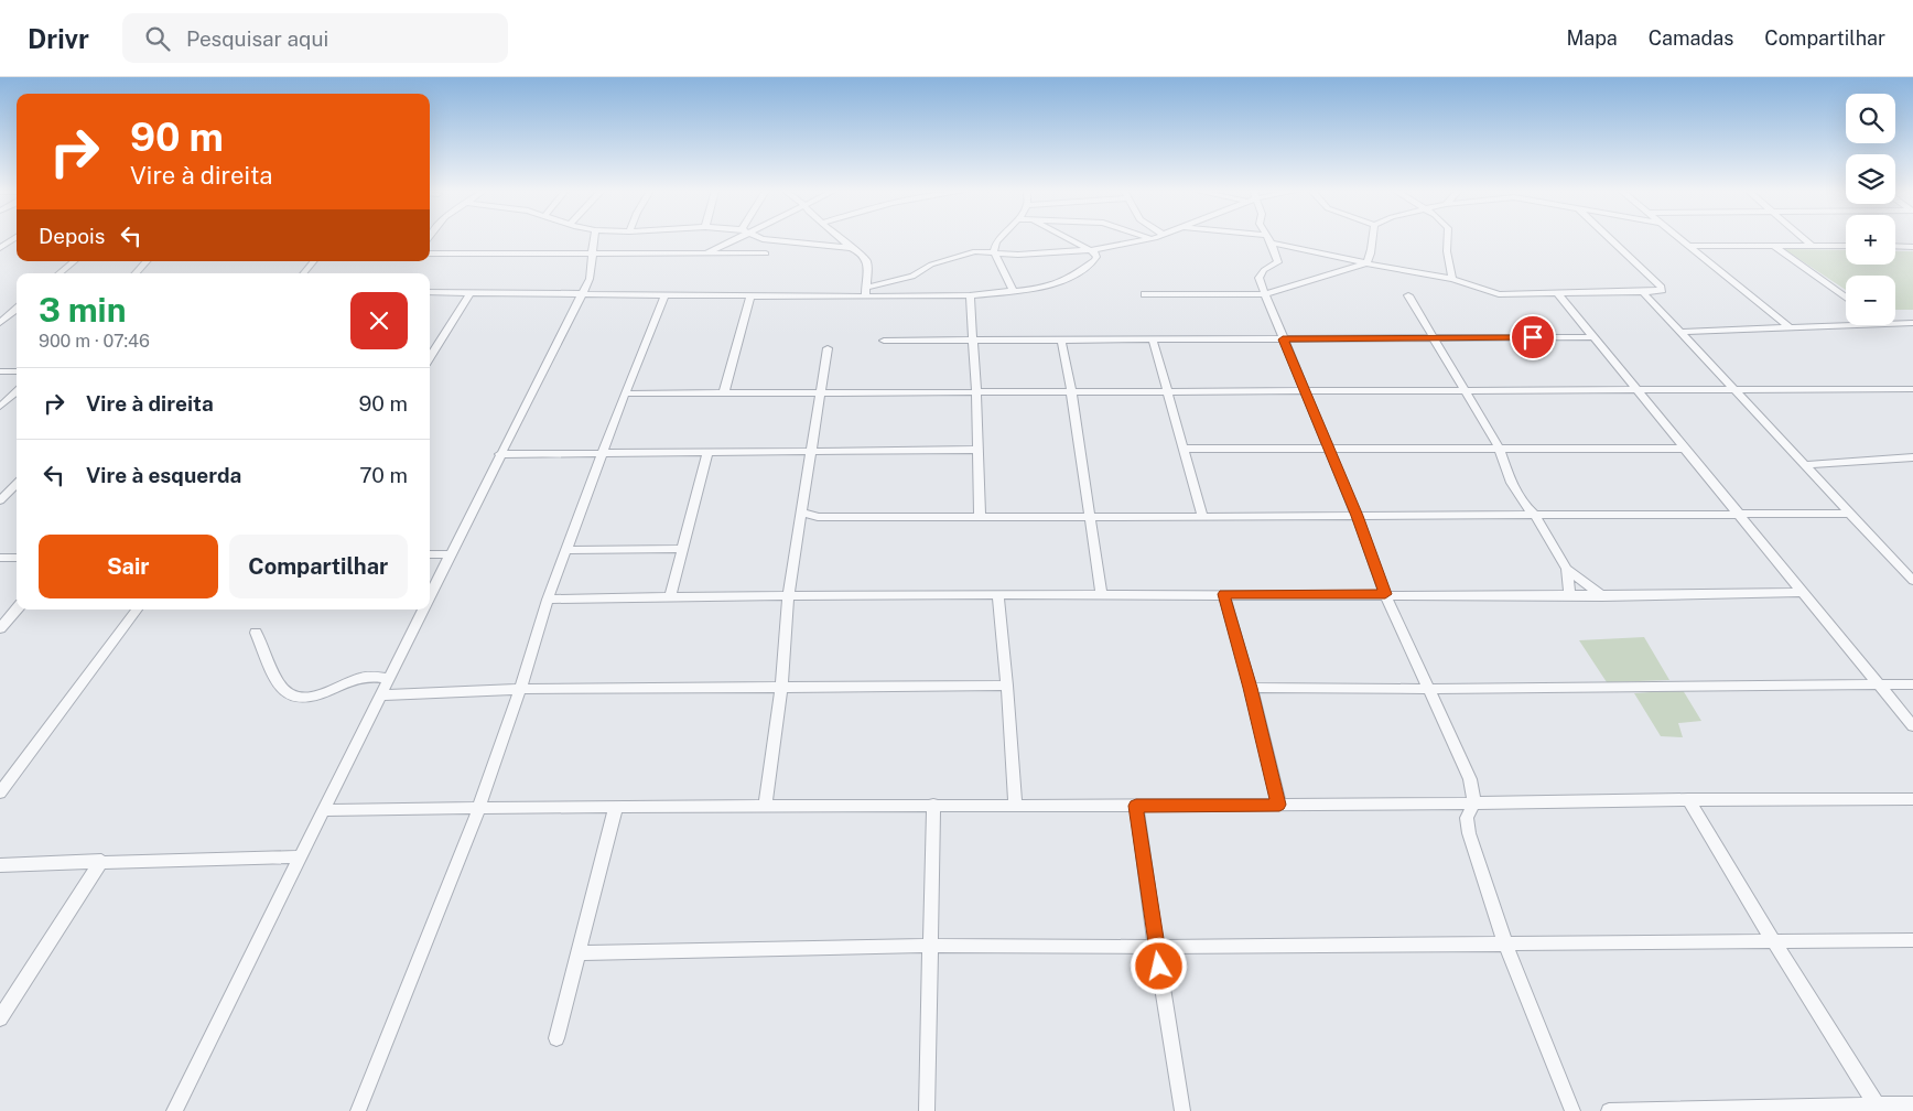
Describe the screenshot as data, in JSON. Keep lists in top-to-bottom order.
{
  "page": {
    "header": "Drivr",
    "search": "Pesquisar aqui",
    "nav": ["Mapa", "Camadas", "Compartilhar"],
    "map_buttons": ["+", "−"],
    "turn": ["90 m", "Vire à direita"],
    "then": "Depois",
    "heading": ["3 min", "900 m · 07:46"],
    "list": [
      {
        "name": "Vire à direita",
        "value": "90 m"
      },
      {
        "name": "Vire à esquerda",
        "value": "70 m"
      }
    ],
    "buttons": ["Sair", "Compartilhar"]
  }
}
